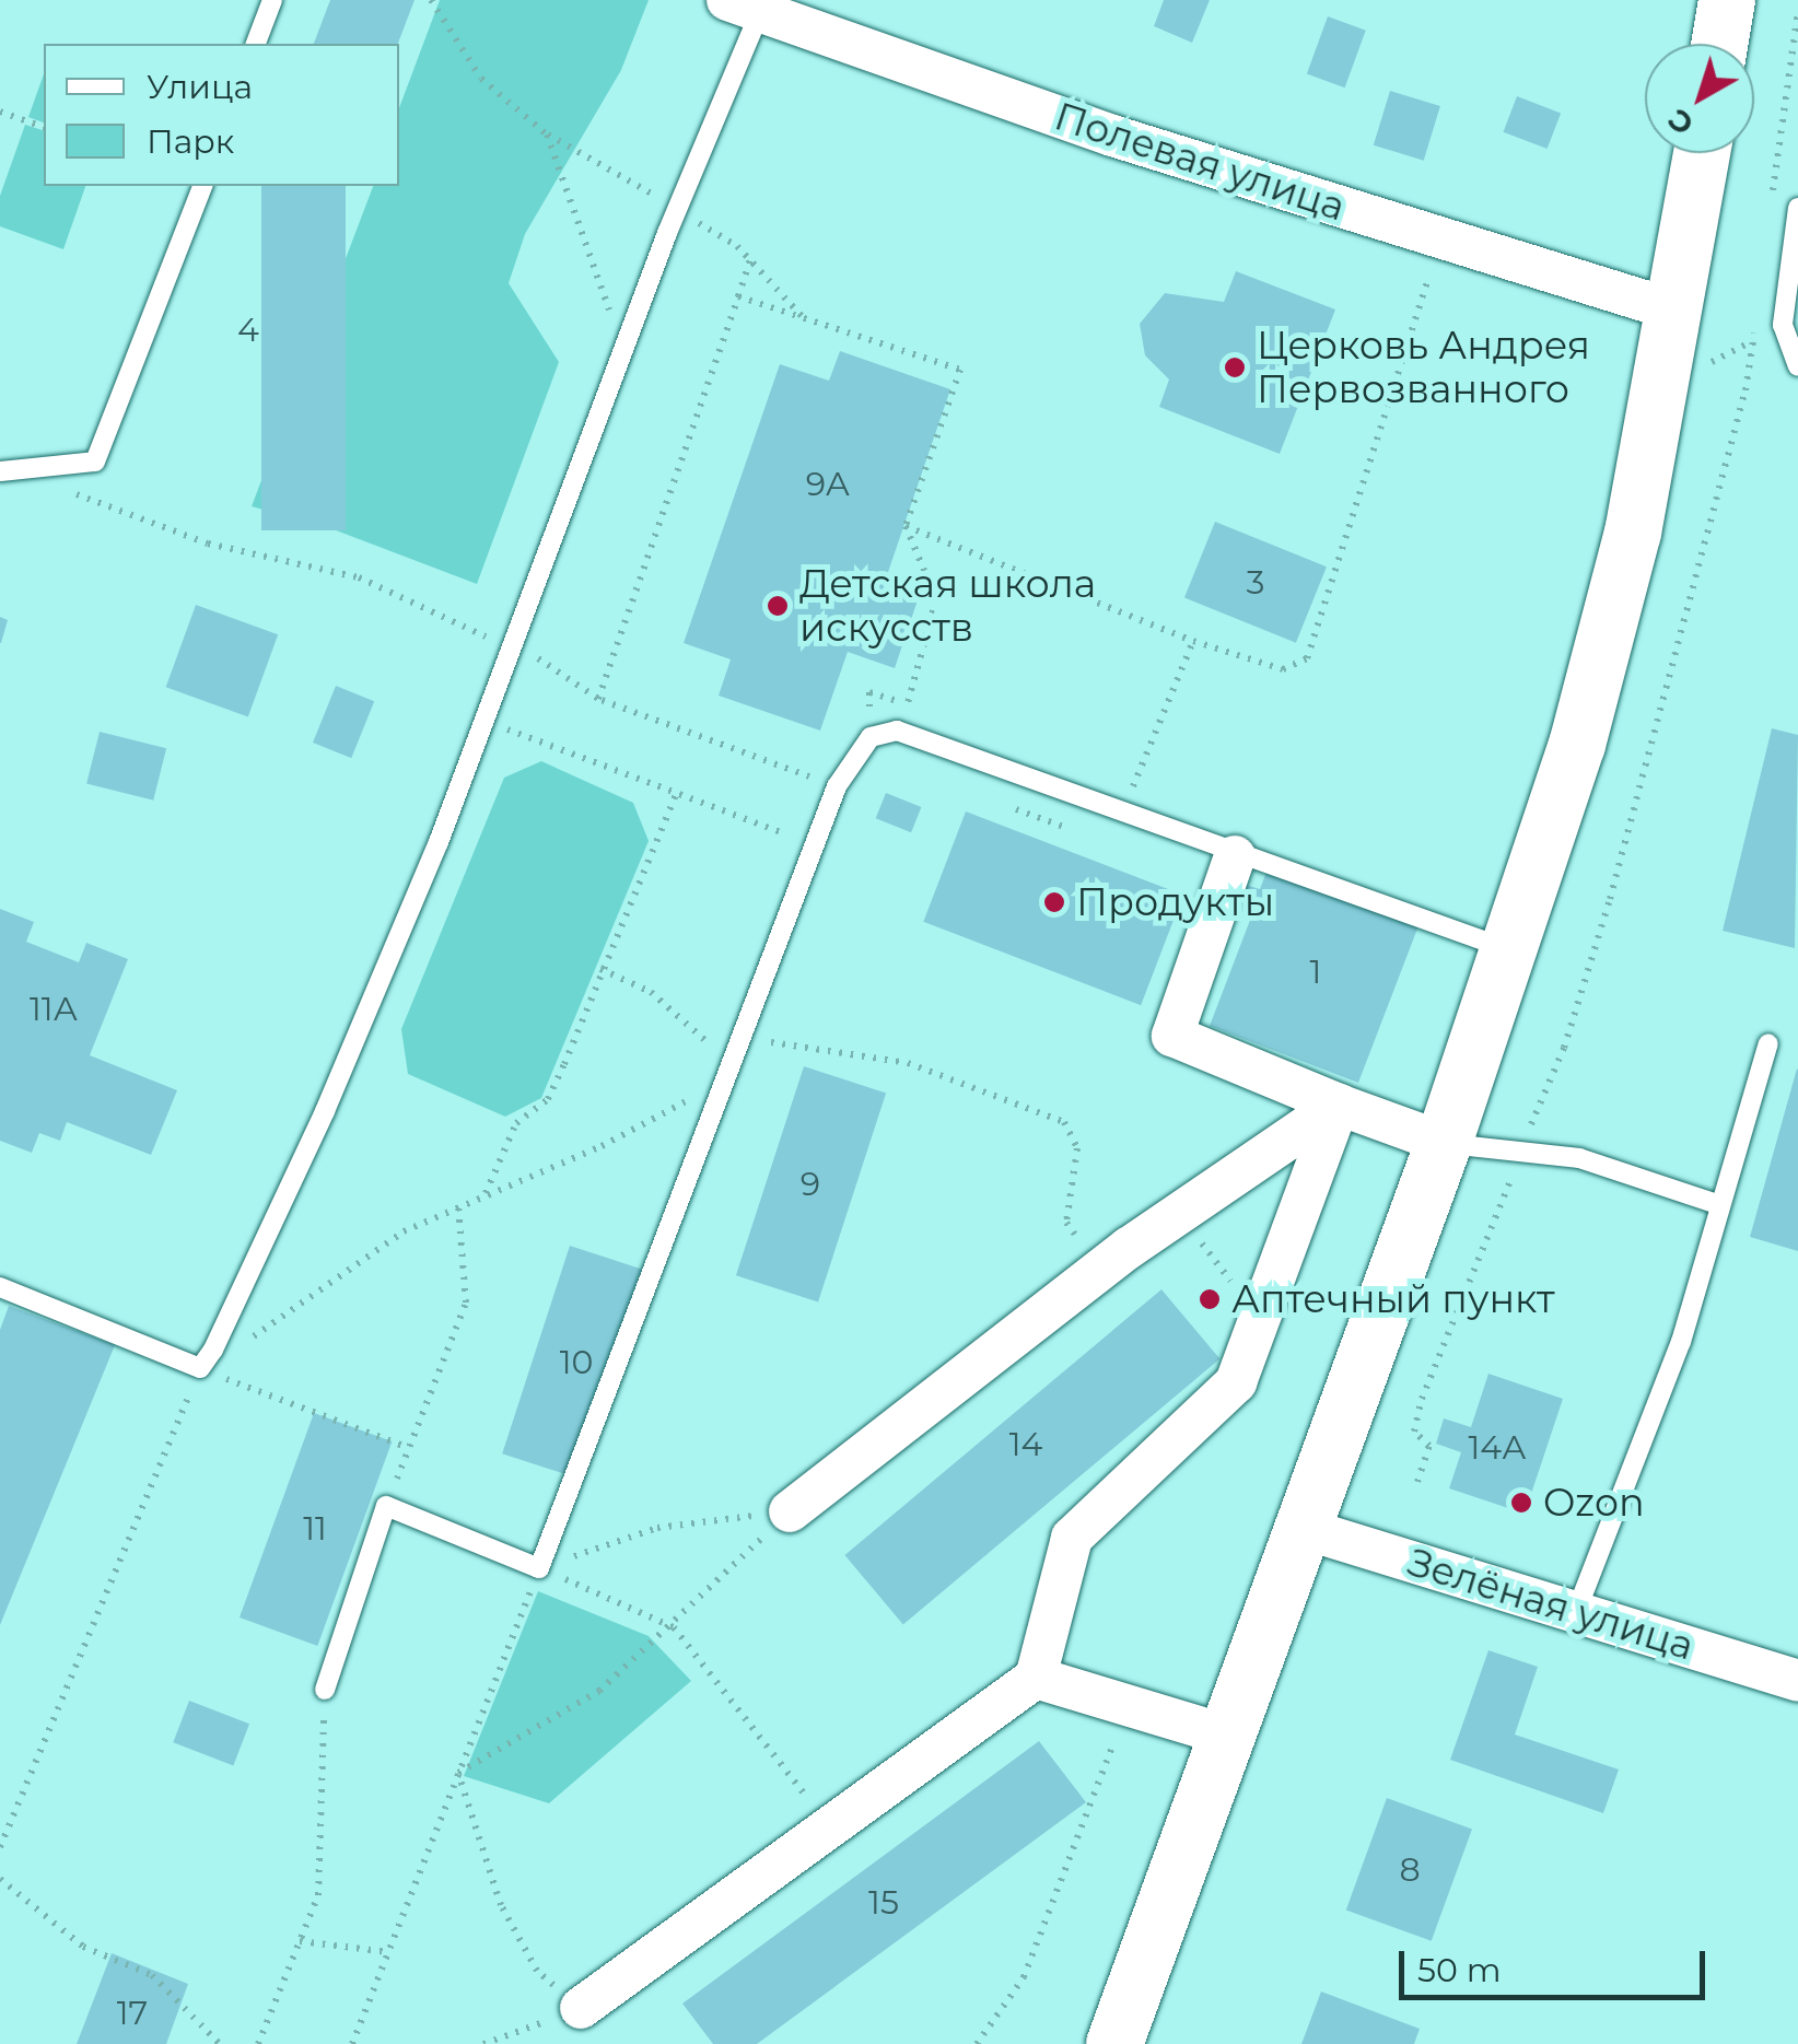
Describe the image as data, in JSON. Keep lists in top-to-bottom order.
{
  "streets": {
    "street": ["Полевая улица", "Зелёная улица"]
  },
  "places": [
    "Церковь Андрея Первозванного",
    "Детская школа искусств",
    "Продукты",
    "Аптечный пункт",
    "Ozon"
  ],
  "house_numbers": [
    "4",
    "9А",
    "3",
    "1",
    "11А",
    "9",
    "10",
    "14",
    "14А",
    "11",
    "8",
    "15",
    "17"
  ],
  "legend": ["Улица", "Парк"],
  "scale_bar": "50 m",
  "north": "bottom left"
}
